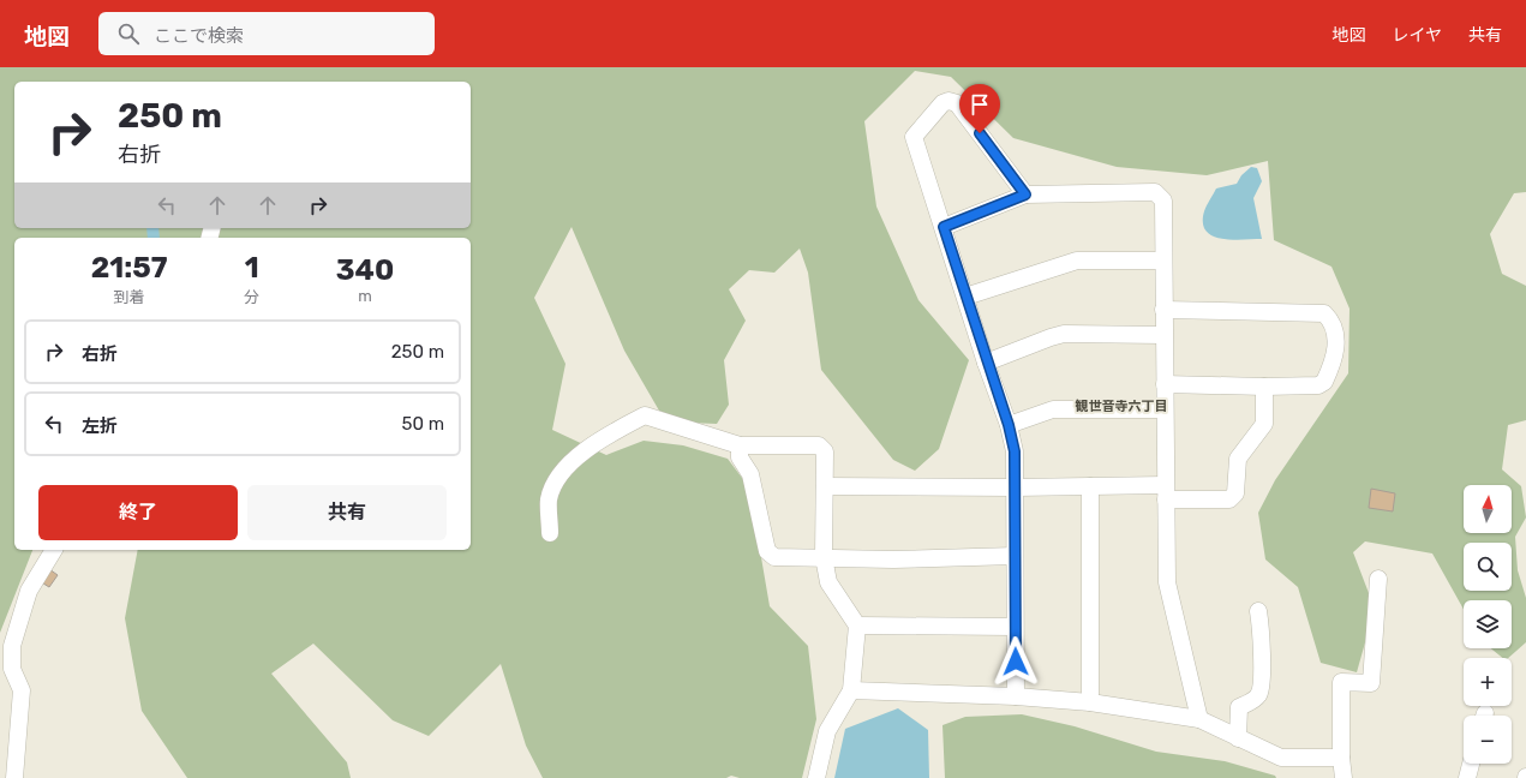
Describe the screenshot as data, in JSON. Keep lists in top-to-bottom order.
{
  "districts": ["観世音寺六丁目"],
  "north": "top",
  "page": {
    "header": "地図",
    "search": "ここで検索",
    "nav": ["地図", "レイヤ", "共有"],
    "turn": ["250 m", "右折"],
    "eta": [
      "21:57",
      "到着",
      "1",
      "分",
      "340",
      "m"
    ],
    "list": [
      {
        "name": "右折",
        "value": "250 m"
      },
      {
        "name": "左折",
        "value": "50 m"
      }
    ],
    "buttons": ["終了", "共有"],
    "map_buttons": ["+", "−"]
  }
}
